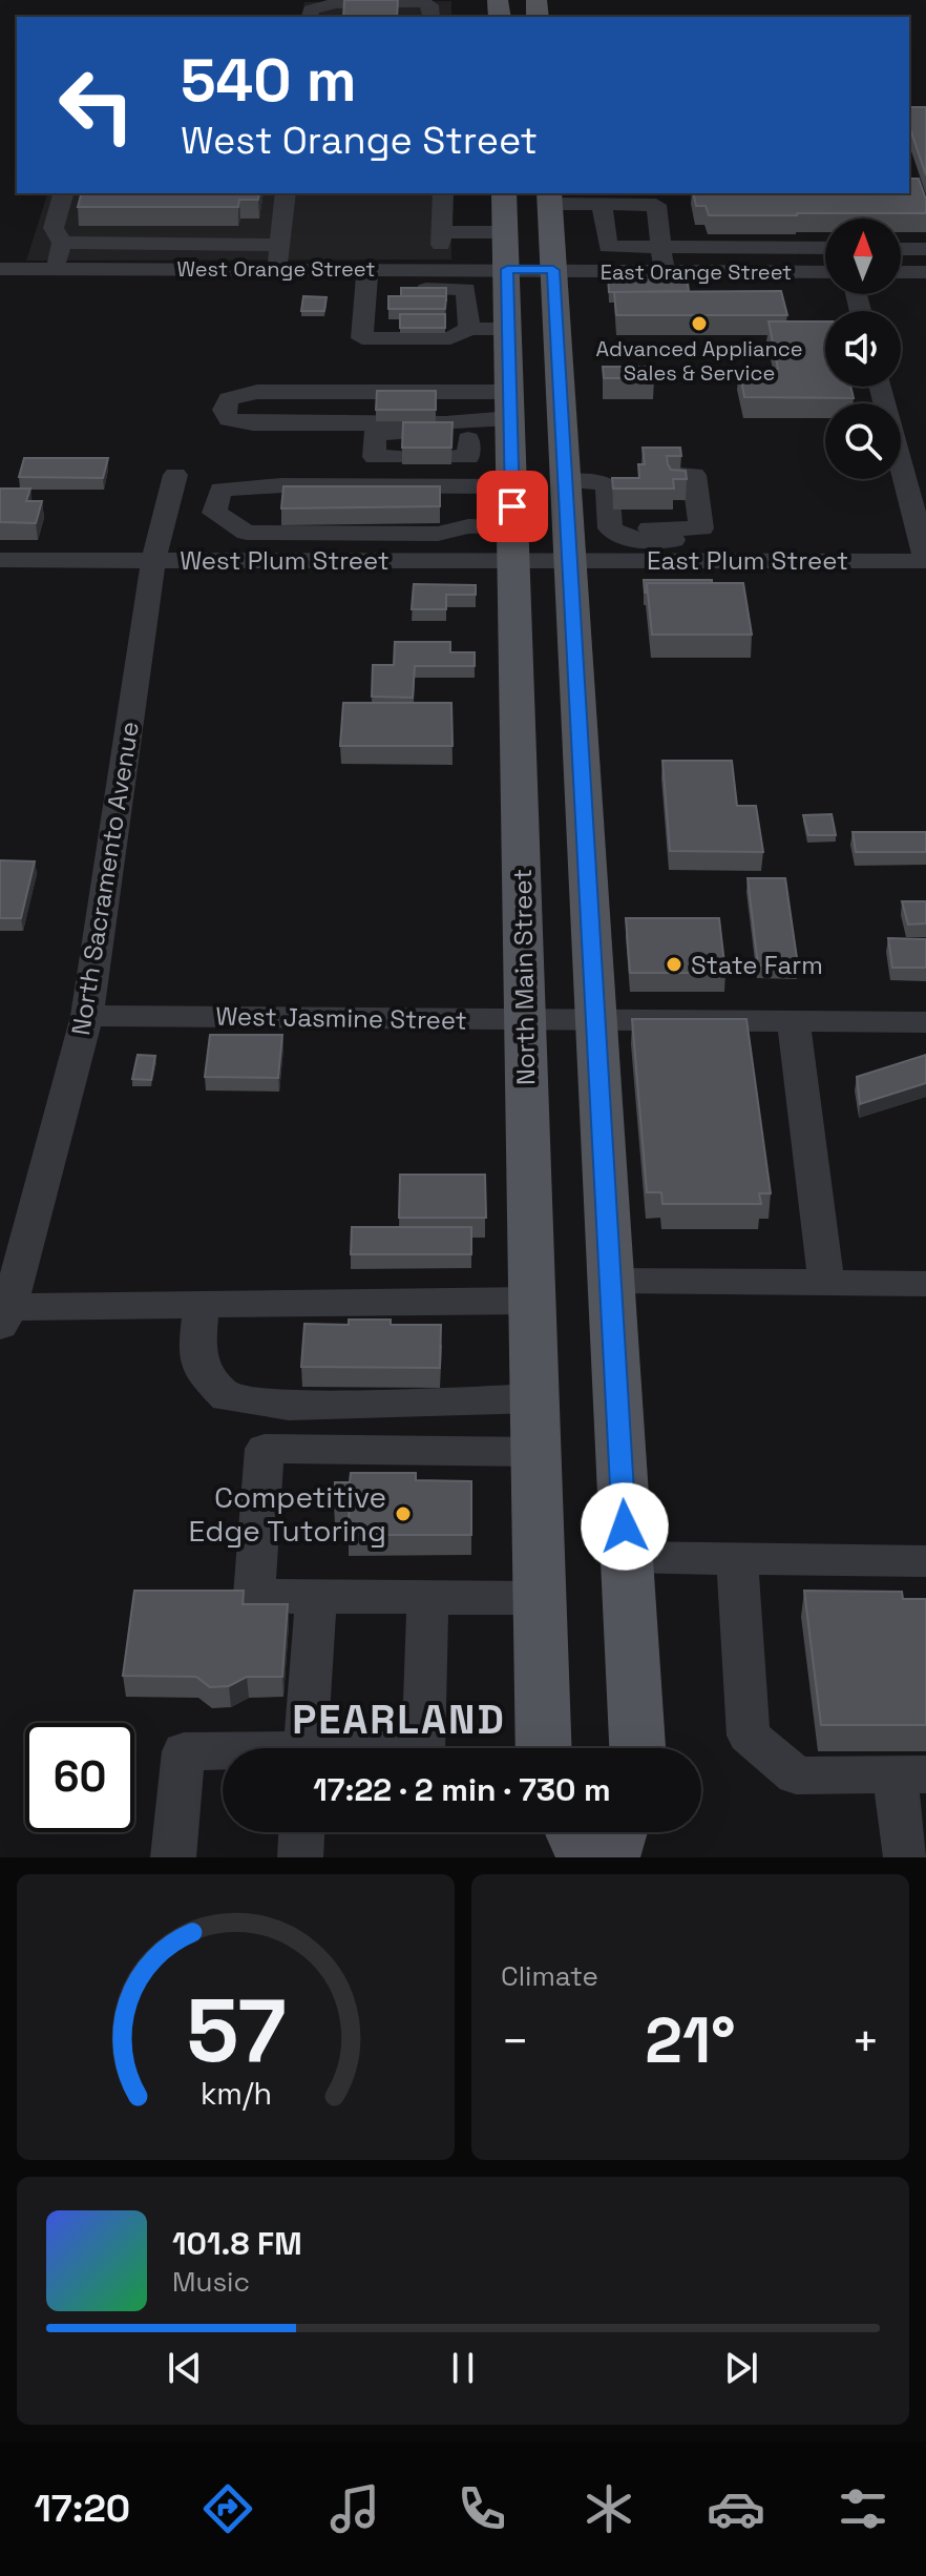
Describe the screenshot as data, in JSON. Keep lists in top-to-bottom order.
{
  "streets": {
    "main road": ["North Main Street"],
    "street": [
      "West Orange Street",
      "East Orange Street",
      "West Plum Street",
      "East Plum Street",
      "North Sacramento Avenue",
      "West Jasmine Street"
    ]
  },
  "crossings": [
    ["West Orange Street", "East Orange Street"],
    ["West Orange Street", "North Main Street"],
    ["West Plum Street", "East Plum Street"],
    ["West Plum Street", "North Sacramento Avenue"],
    ["West Plum Street", "North Main Street"],
    ["North Sacramento Avenue", "West Jasmine Street"],
    ["North Main Street", "West Jasmine Street"]
  ],
  "districts": ["PEARLAND"],
  "places": ["Advanced Appliance Sales & Service", "State Farm", "Competitive Edge Tutoring"],
  "north": "top",
  "page": {
    "turn": ["540 m", "West Orange Street"],
    "limit": "60",
    "trip": "17:22 · 2 min · 730 m",
    "tile": "Climate",
    "heat": ["−", "21°", "+"],
    "song": ["101.8 FM", "Music"],
    "tabs": "17:20",
    "gauge": ["57", "km/h"]
  }
}
